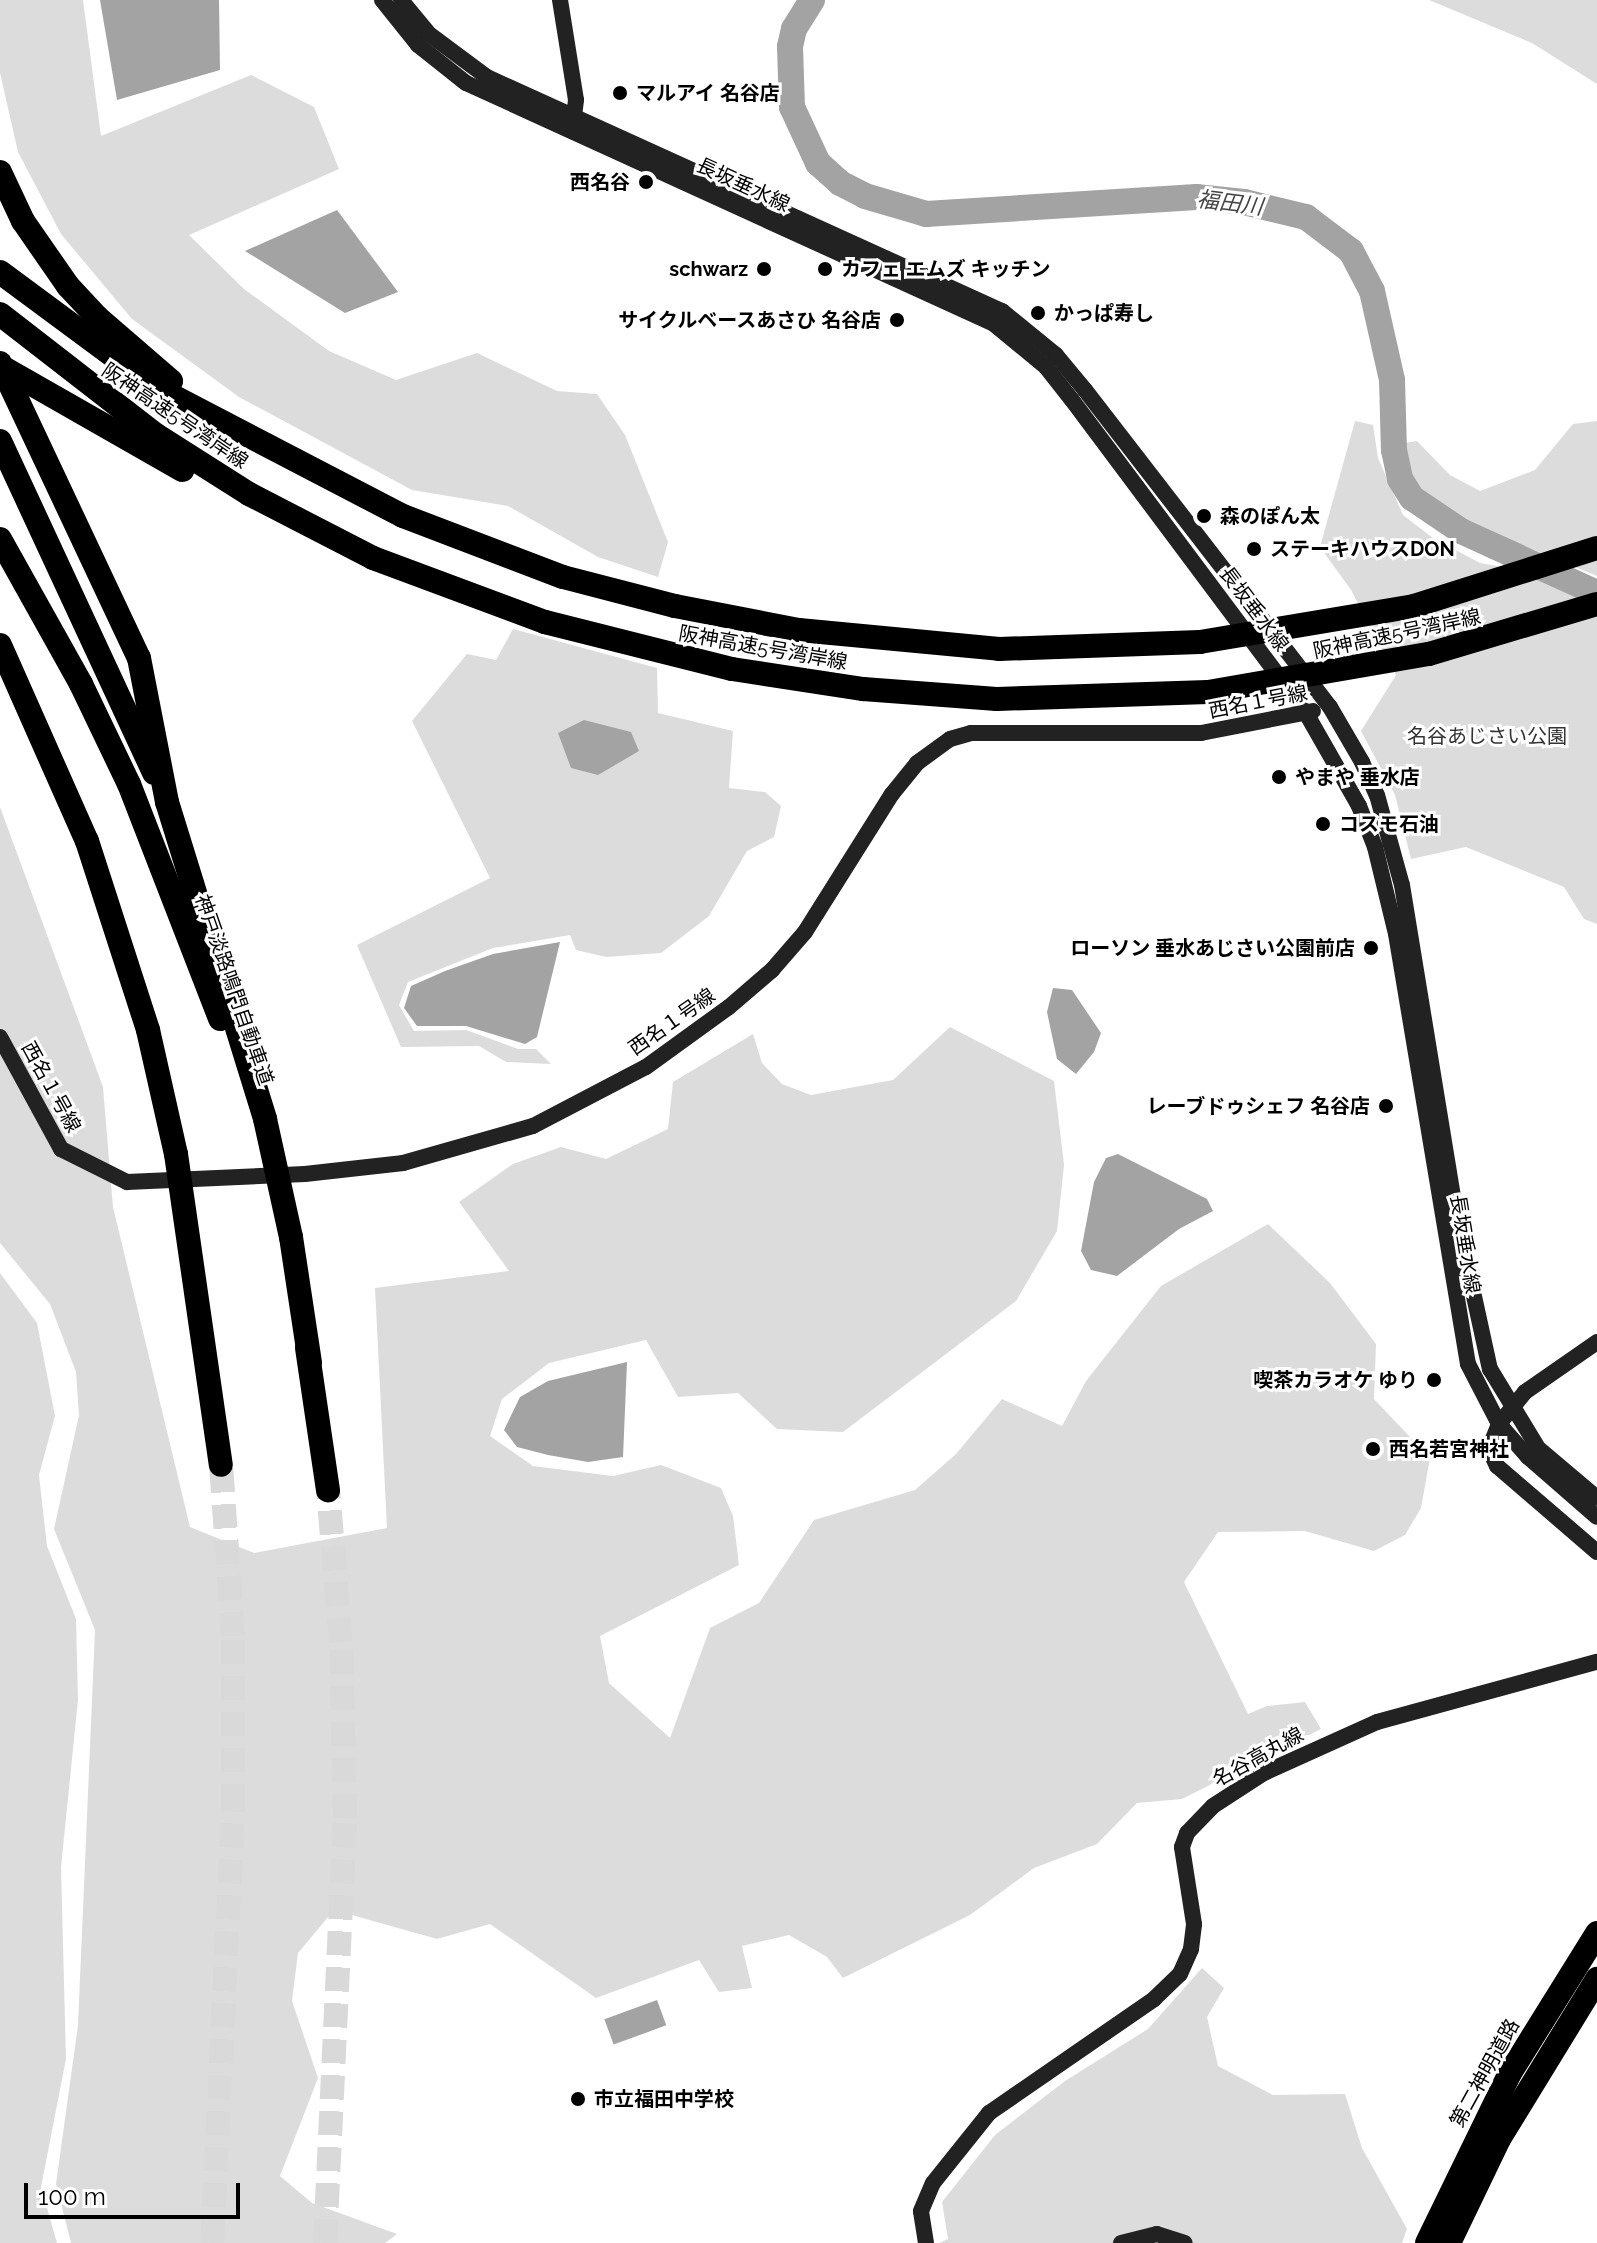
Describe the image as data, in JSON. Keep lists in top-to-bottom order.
{
  "streets": {
    "highway": ["阪神高速5号湾岸線", "神戸淡路鳴門自動車道", "第二神明道路"],
    "main road": ["長坂垂水線", "西名１号線", "名谷高丸線"]
  },
  "crossings": [
    ["長坂垂水線", "西名１号線"]
  ],
  "water": ["福田川"],
  "parks": ["名谷あじさい公園"],
  "places": [
    "マルアイ 名谷店",
    "西名谷",
    "schwarz",
    "カフェ エムズ キッチン",
    "かっぱ寿し",
    "サイクルベースあさひ 名谷店",
    "森のぽん太",
    "ステーキハウスDON",
    "やまや 垂水店",
    "コスモ石油",
    "ローソン 垂水あじさい公園前店",
    "レーブドゥシェフ 名谷店",
    "喫茶カラオケ ゆり",
    "西名若宮神社",
    "市立福田中学校"
  ],
  "scale_bar": "100 m"
}
